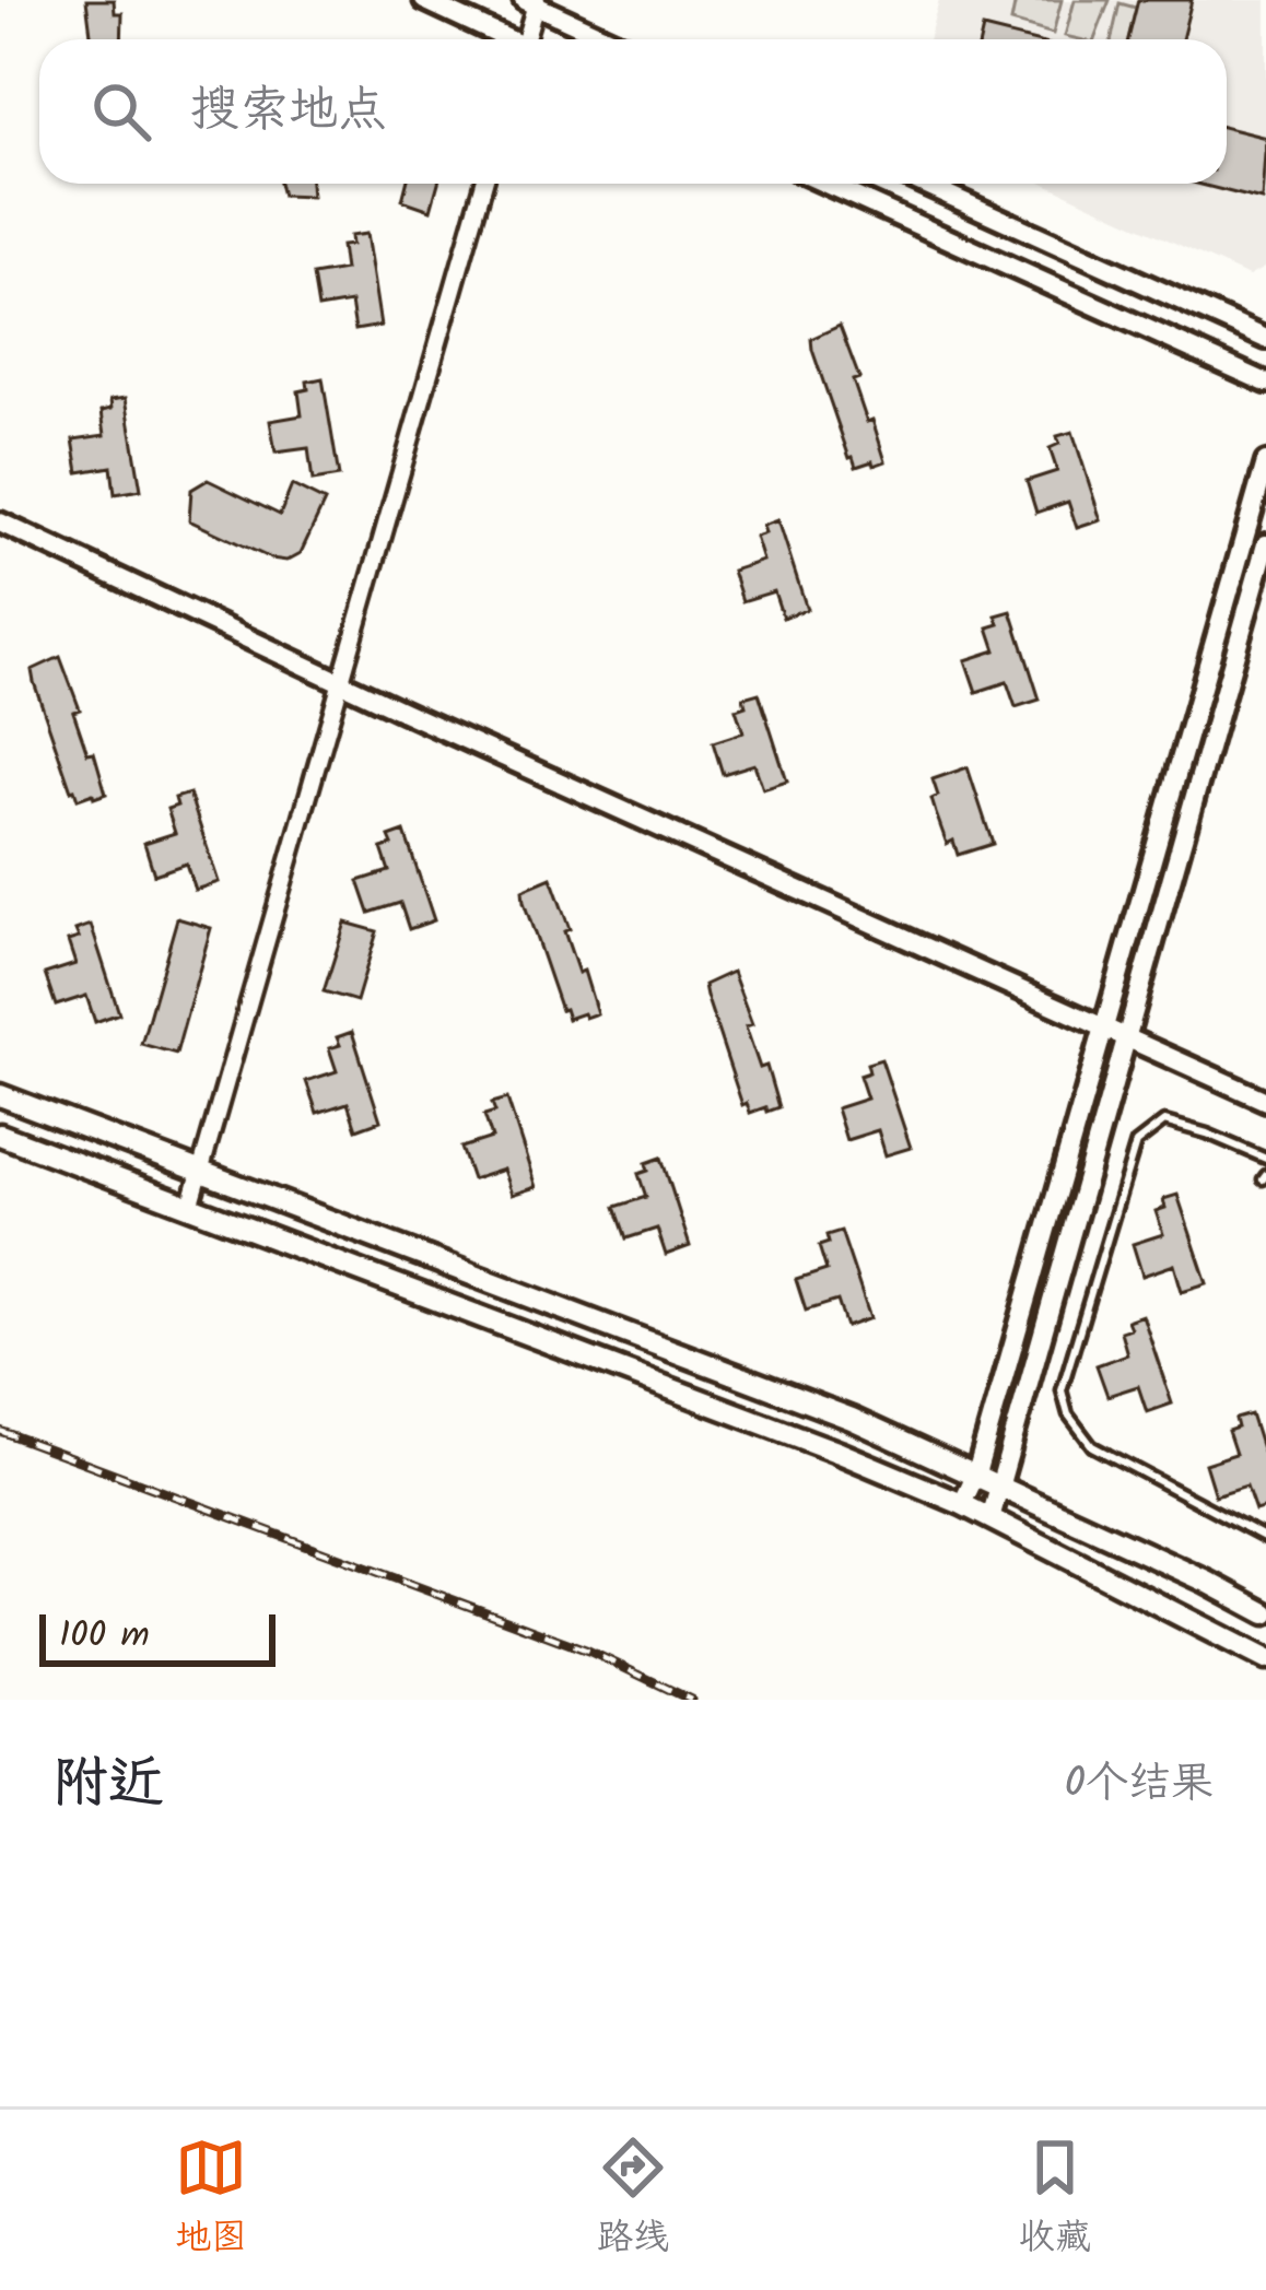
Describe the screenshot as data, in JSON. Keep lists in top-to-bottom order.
{
  "scale_bar": "100 m",
  "page": {
    "search": "搜索地点",
    "scale": "100 m",
    "heading": ["附近", "0个结果"],
    "nav": ["地图", "路线", "收藏"]
  }
}
